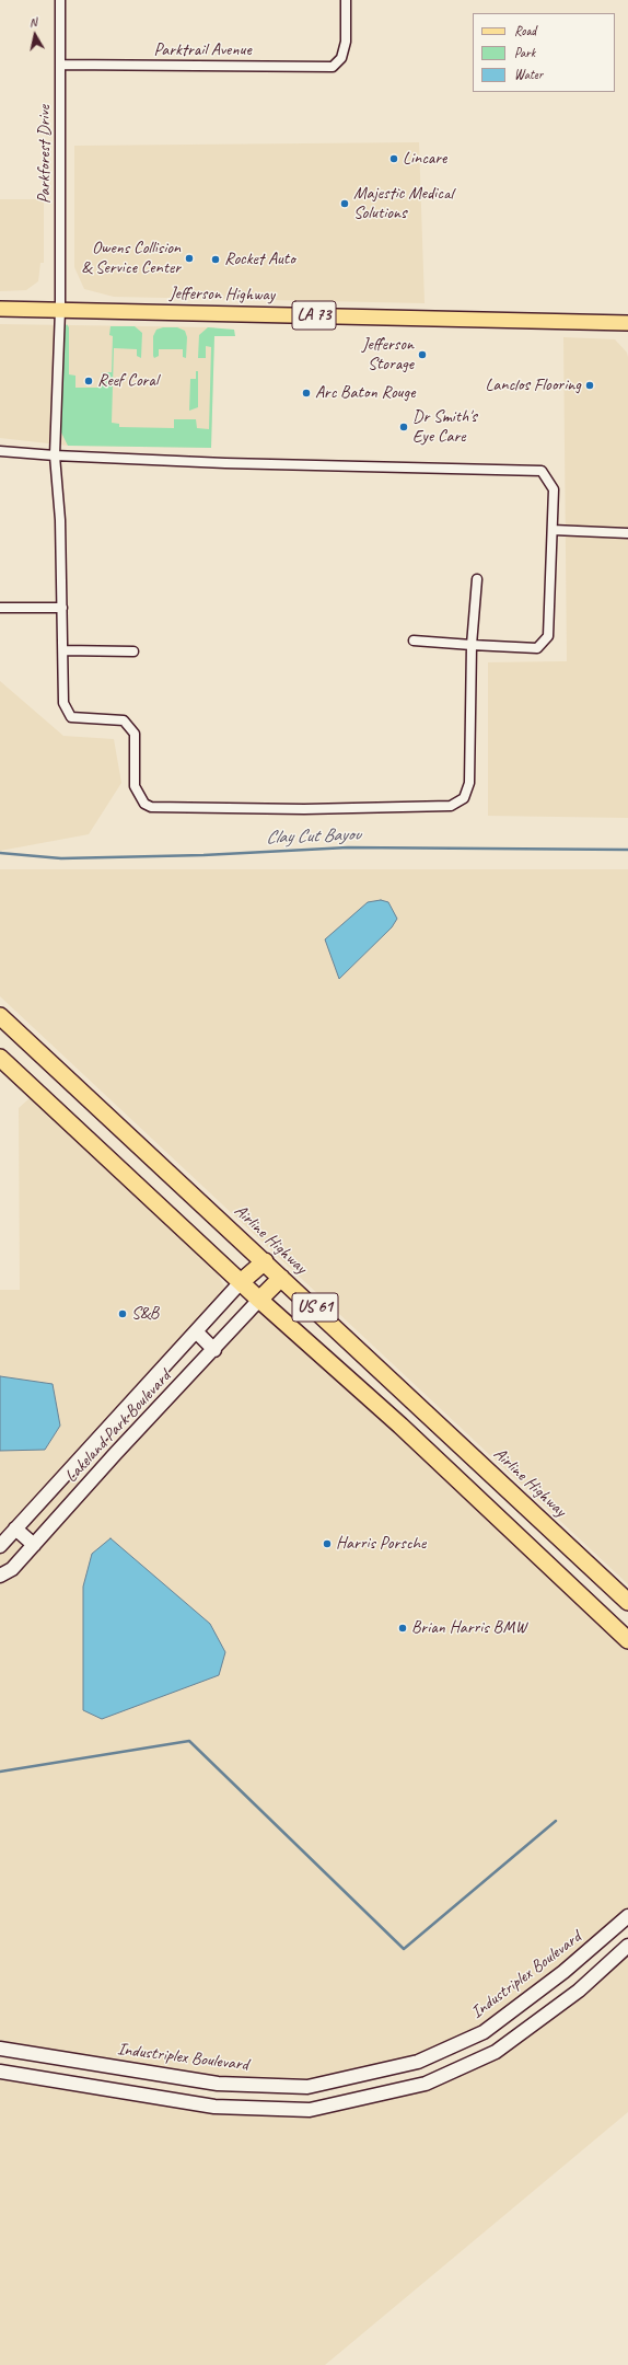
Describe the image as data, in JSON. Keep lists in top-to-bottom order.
{
  "streets": {
    "highway": ["Airline Highway", "US 61"],
    "main road": ["Jefferson Highway", "LA 73"],
    "street": [
      "Parktrail Avenue",
      "Parkforest Drive",
      "Lakeland Park Boulevard",
      "Industriplex Boulevard"
    ]
  },
  "crossings": [
    ["Parktrail Avenue", "Parkforest Drive"],
    ["Parkforest Drive", "Jefferson Highway"],
    ["US 61", "Lakeland Park Boulevard"]
  ],
  "water": ["Clay Cut Bayou"],
  "places": [
    "Lincare",
    "Majestic Medical Solutions",
    "Owens Collision & Service Center",
    "Rocket Auto",
    "Jefferson Storage",
    "Reef Coral",
    "Lanclos Flooring",
    "Arc Baton Rouge",
    "Dr Smith's Eye Care",
    "S&B",
    "Harris Porsche",
    "Brian Harris BMW"
  ],
  "legend": ["Road", "Park", "Water"],
  "north": "top"
}
